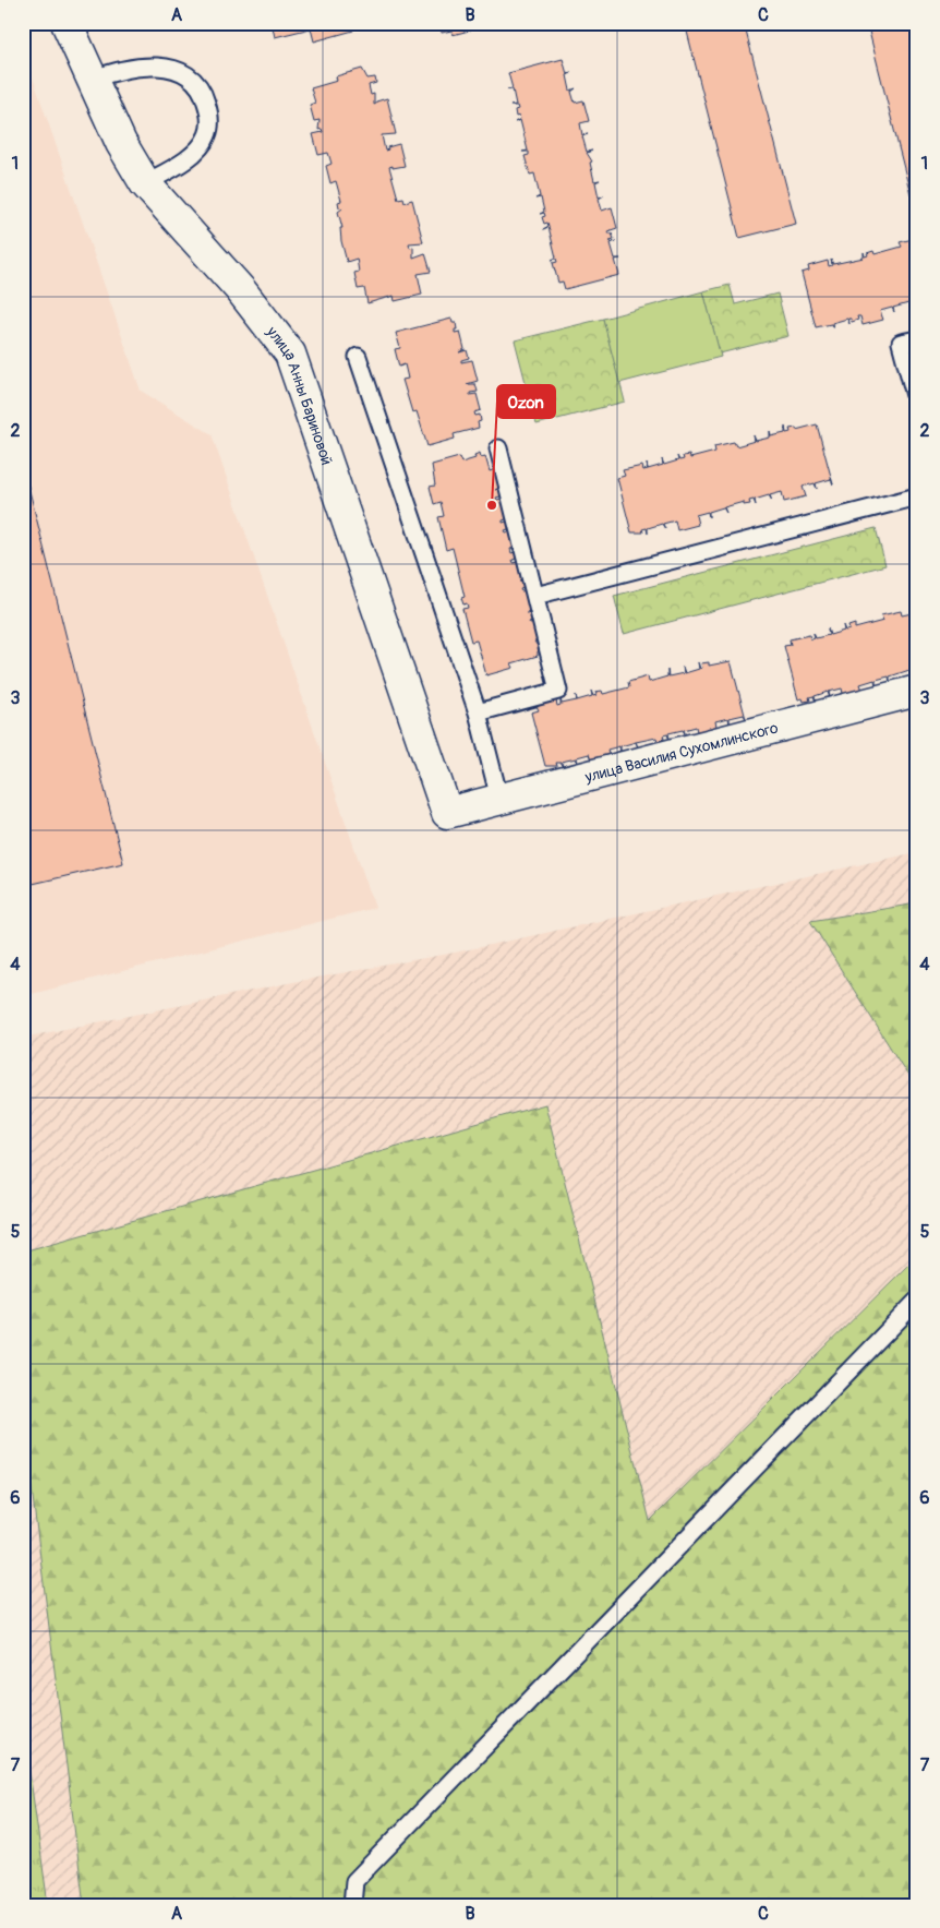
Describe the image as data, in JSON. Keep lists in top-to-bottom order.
{
  "streets": {
    "street": ["улица Анны Бариновой", "улица Василия Сухомлинского"]
  },
  "crossings": [
    ["улица Анны Бариновой", "улица Василия Сухомлинского"]
  ],
  "places": ["Ozon"],
  "grid": {
    "columns": ["A", "B", "C"],
    "rows": [
      "1",
      "2",
      "3",
      "4",
      "5",
      "6",
      "7"
    ]
  }
}
